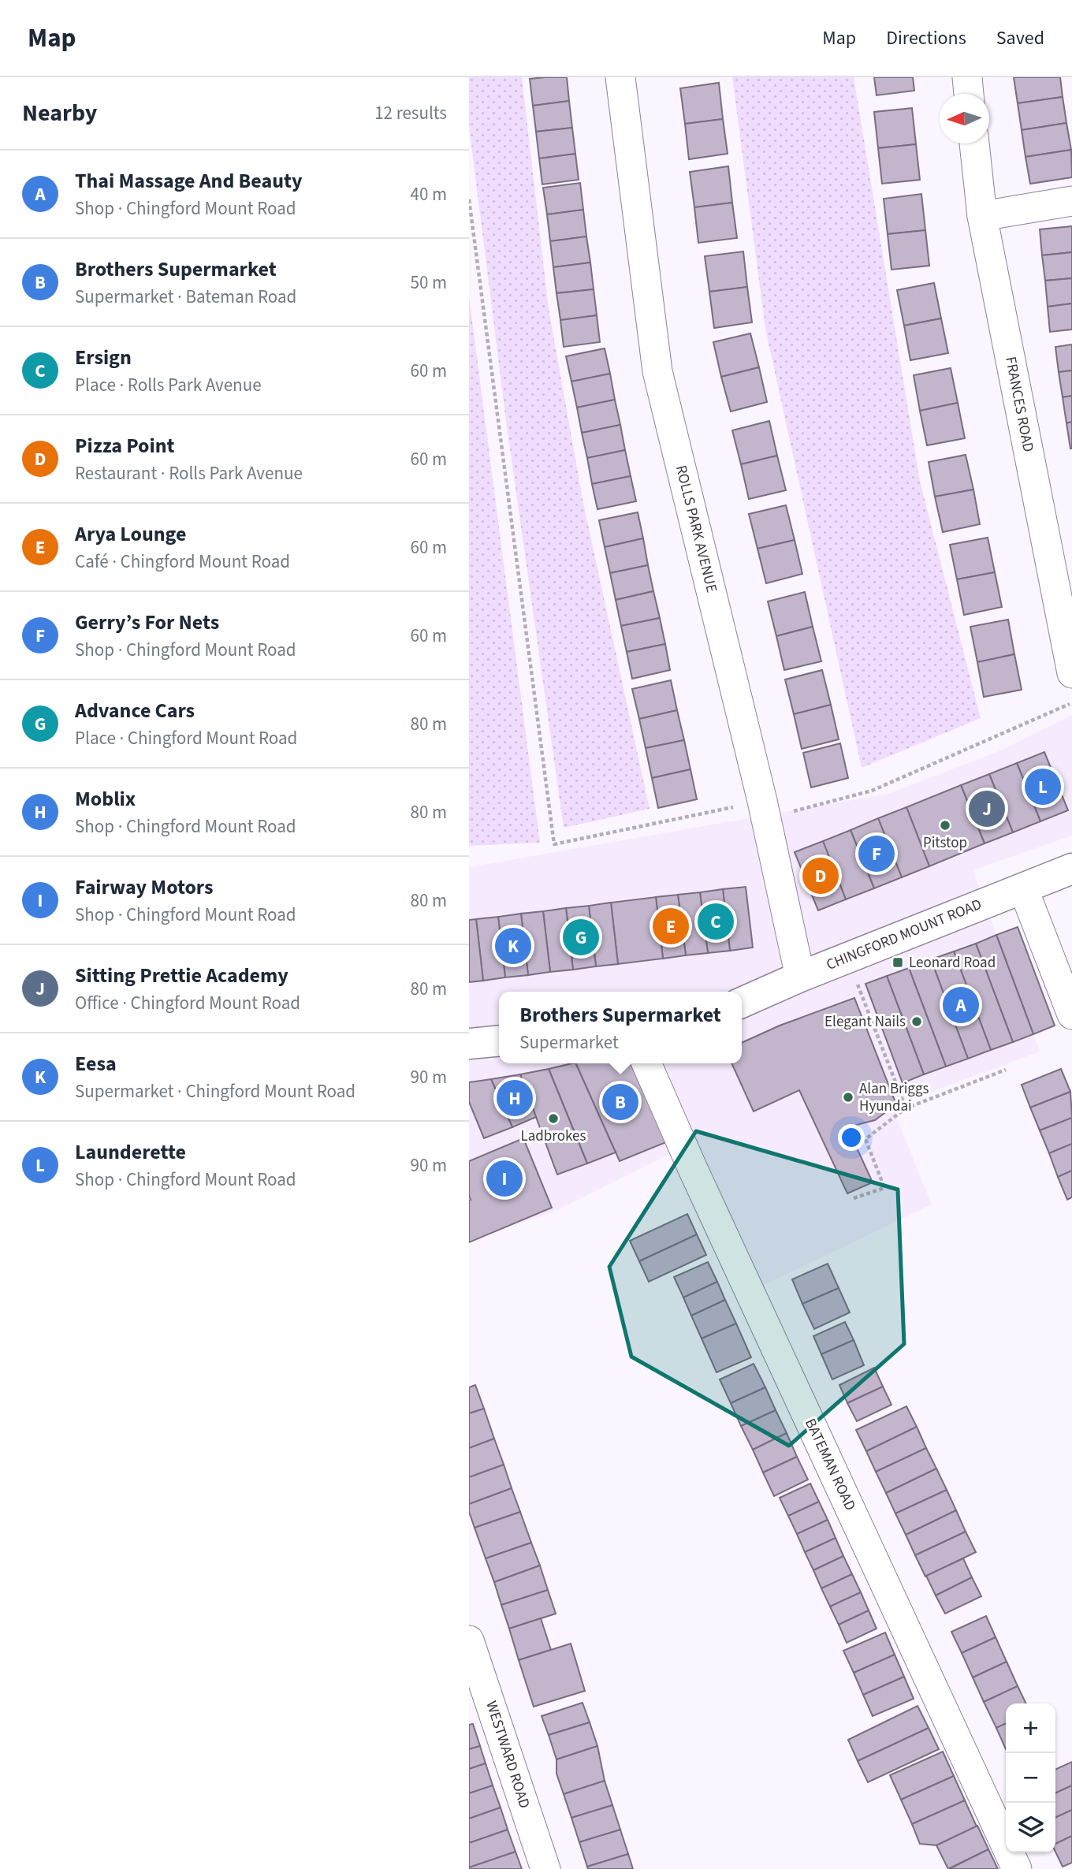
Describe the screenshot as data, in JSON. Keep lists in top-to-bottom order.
{
  "streets": {
    "main road": ["CHINGFORD MOUNT ROAD"],
    "street": [
      "FRANCES ROAD",
      "ROLLS PARK AVENUE",
      "BATEMAN ROAD",
      "WESTWARD ROAD"
    ]
  },
  "crossings": [
    ["ROLLS PARK AVENUE", "CHINGFORD MOUNT ROAD"]
  ],
  "places": {
    "other": [
      "Pitstop",
      "Elegant Nails",
      "Alan Briggs Hyundai",
      "Ladbrokes"
    ],
    "transit": ["Leonard Road"]
  },
  "north": "left",
  "page": {
    "header": "Map",
    "nav": ["Map", "Directions", "Saved"],
    "heading": ["Nearby", "12 results"],
    "list": [
      {
        "mark": "A",
        "name": "Thai Massage And Beauty",
        "note": "Shop · Chingford Mount Road",
        "value": "40 m"
      },
      {
        "mark": "B",
        "name": "Brothers Supermarket",
        "note": "Supermarket · Bateman Road",
        "value": "50 m"
      },
      {
        "mark": "C",
        "name": "Ersign",
        "note": "Place · Rolls Park Avenue",
        "value": "60 m"
      },
      {
        "mark": "D",
        "name": "Pizza Point",
        "note": "Restaurant · Rolls Park Avenue",
        "value": "60 m"
      },
      {
        "mark": "E",
        "name": "Arya Lounge",
        "note": "Café · Chingford Mount Road",
        "value": "60 m"
      },
      {
        "mark": "F",
        "name": "Gerry’s For Nets",
        "note": "Shop · Chingford Mount Road",
        "value": "60 m"
      },
      {
        "mark": "G",
        "name": "Advance Cars",
        "note": "Place · Chingford Mount Road",
        "value": "80 m"
      },
      {
        "mark": "H",
        "name": "Moblix",
        "note": "Shop · Chingford Mount Road",
        "value": "80 m"
      },
      {
        "mark": "I",
        "name": "Fairway Motors",
        "note": "Shop · Chingford Mount Road",
        "value": "80 m"
      },
      {
        "mark": "J",
        "name": "Sitting Prettie Academy",
        "note": "Office · Chingford Mount Road",
        "value": "80 m"
      },
      {
        "mark": "K",
        "name": "Eesa",
        "note": "Supermarket · Chingford Mount Road",
        "value": "90 m"
      },
      {
        "mark": "L",
        "name": "Launderette",
        "note": "Shop · Chingford Mount Road",
        "value": "90 m"
      }
    ],
    "pins": [
      "L",
      "J",
      "F",
      "D",
      "C",
      "E",
      "G",
      "K",
      "A",
      "H",
      "B",
      "I"
    ],
    "popup": ["Brothers Supermarket", "Supermarket"],
    "map_buttons": ["+", "−"]
  }
}
